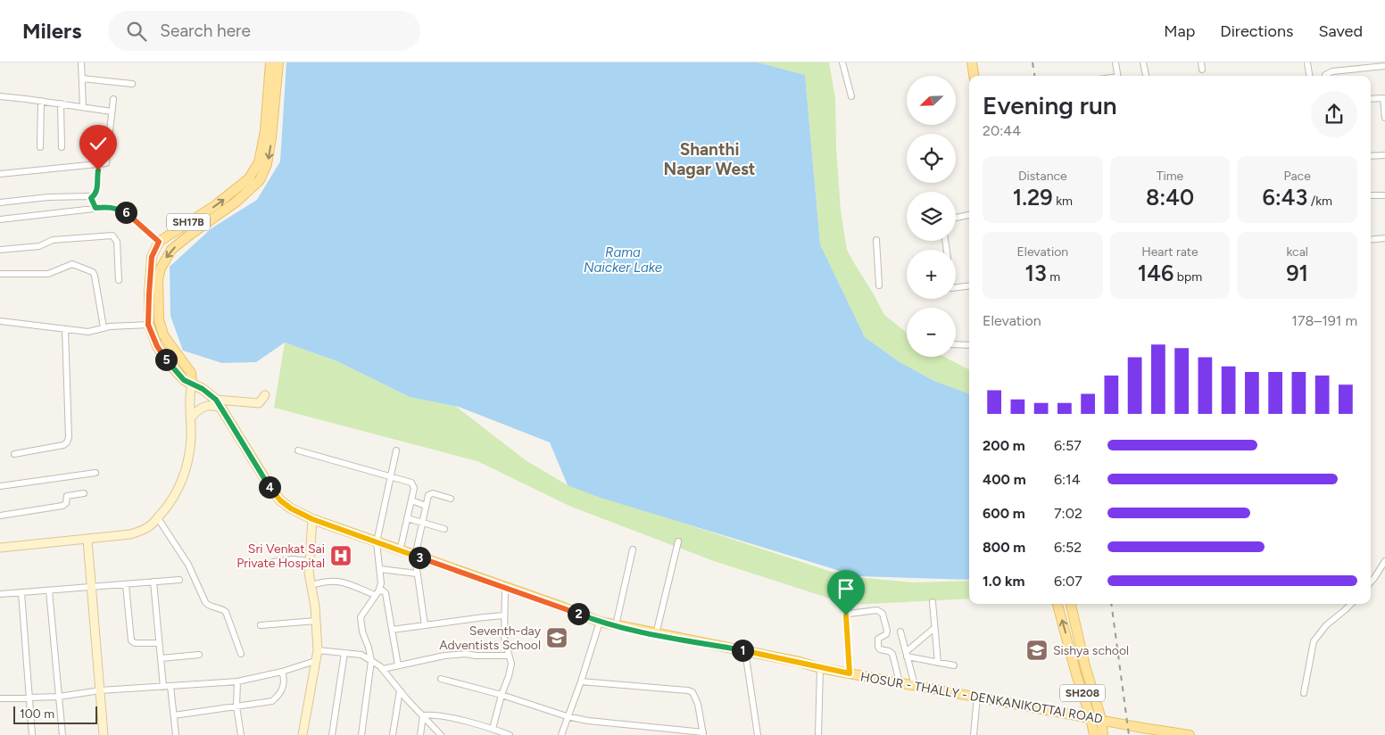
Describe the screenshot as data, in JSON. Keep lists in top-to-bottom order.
{
  "streets": {
    "main road": ["SH17B", "SH208", "HOSUR - THALLY - DENKANIKOTTAI ROAD"]
  },
  "crossings": [
    ["SH17B", "HOSUR - THALLY - DENKANIKOTTAI ROAD"],
    ["SH208", "HOSUR - THALLY - DENKANIKOTTAI ROAD"]
  ],
  "districts": ["Shanthi Nagar West"],
  "water": ["Rama Naicker Lake"],
  "places": {
    "hospital": ["Sri Venkat Sai Private Hospital"],
    "school or university": ["Seventh-day Adventists School", "Sishya school"]
  },
  "scale_bar": "100 m",
  "north": "bottom left",
  "page": {
    "header": "Milers",
    "search": "Search here",
    "nav": ["Map", "Directions", "Saved"],
    "map_buttons": ["+", "−"],
    "heading": ["Evening run", "20:44"],
    "stats": [
      ["Distance", "1.29 km"],
      ["Time", "8:40"],
      ["Pace", "6:43 /km"],
      ["Elevation", "13 m"],
      ["Heart rate", "146 bpm"],
      ["kcal", "91"]
    ],
    "pins": [
      "6",
      "5",
      "4",
      "3",
      "2",
      "1"
    ],
    "chart": ["Elevation", "178–191 m"],
    "list": [
      {
        "name": "200 m",
        "note": "6:57"
      },
      {
        "name": "400 m",
        "note": "6:14"
      },
      {
        "name": "600 m",
        "note": "7:02"
      },
      {
        "name": "800 m",
        "note": "6:52"
      },
      {
        "name": "1.0 km",
        "note": "6:07"
      }
    ],
    "scale": "100 m"
  }
}
